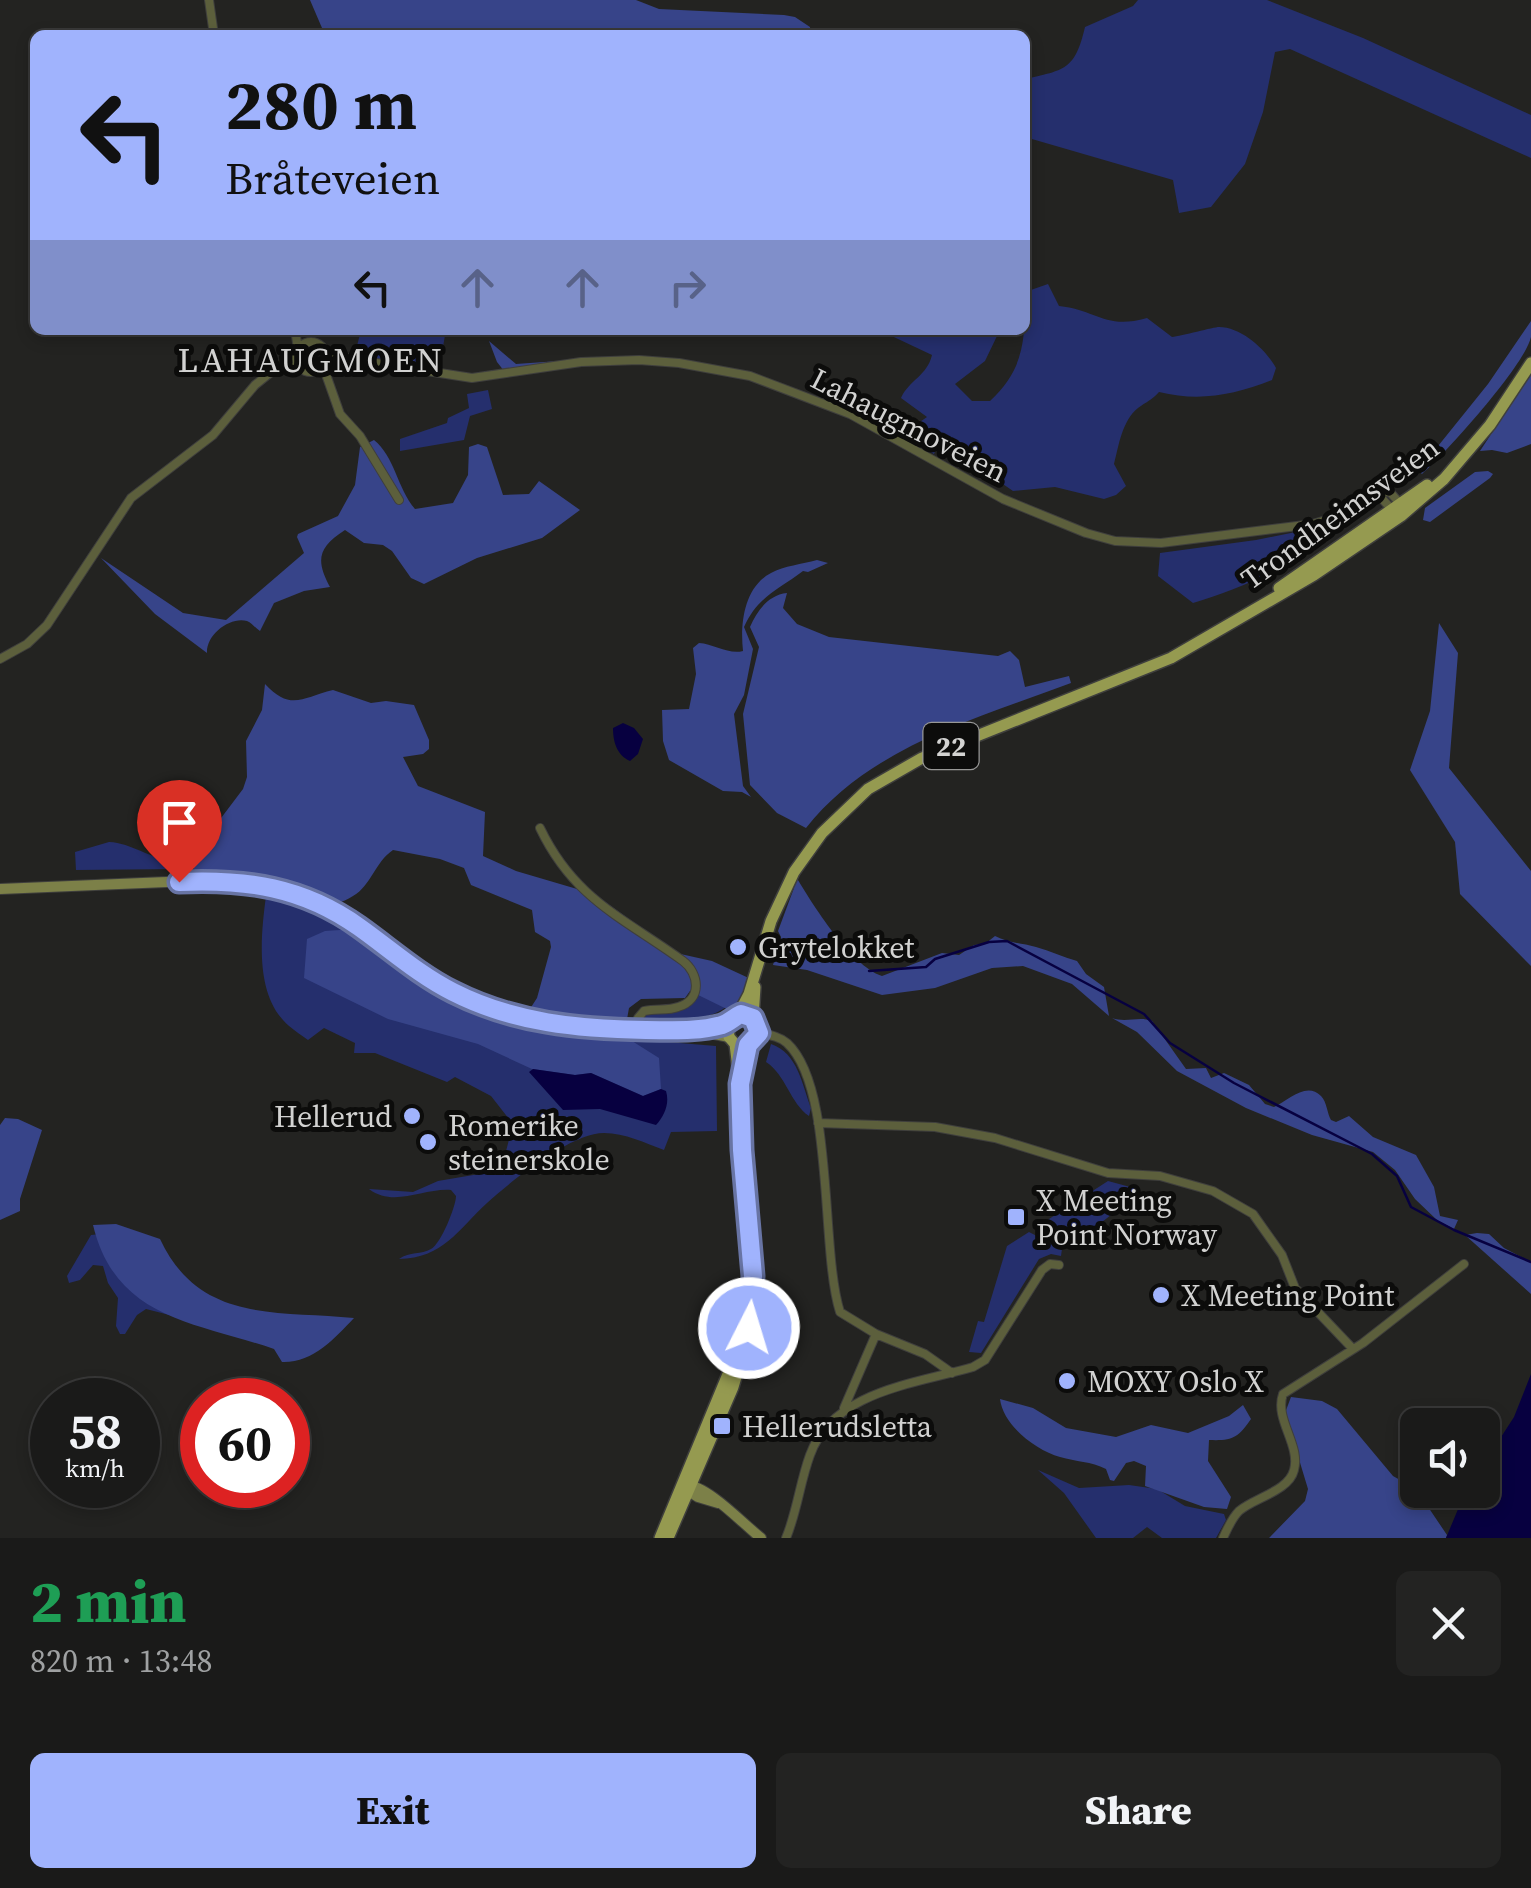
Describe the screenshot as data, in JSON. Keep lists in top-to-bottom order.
{
  "streets": {
    "main road": ["Trondheimsveien", "22"],
    "street": ["Lahaugmoveien"]
  },
  "crossings": [
    ["Lahaugmoveien", "Trondheimsveien"],
    ["Trondheimsveien", "22"]
  ],
  "districts": ["LAHAUGMOEN"],
  "places": {
    "other": [
      "Grytelokket",
      "Hellerud",
      "Romerike steinerskole",
      "X Meeting Point",
      "MOXY Oslo X"
    ],
    "transit": ["X Meeting Point Norway", "Hellerudsletta"]
  },
  "page": {
    "turn": ["280 m", "Bråteveien"],
    "speed": "58 km/h",
    "limit": "60",
    "heading": ["2 min", "820 m · 13:48"],
    "buttons": ["Exit", "Share"]
  }
}
